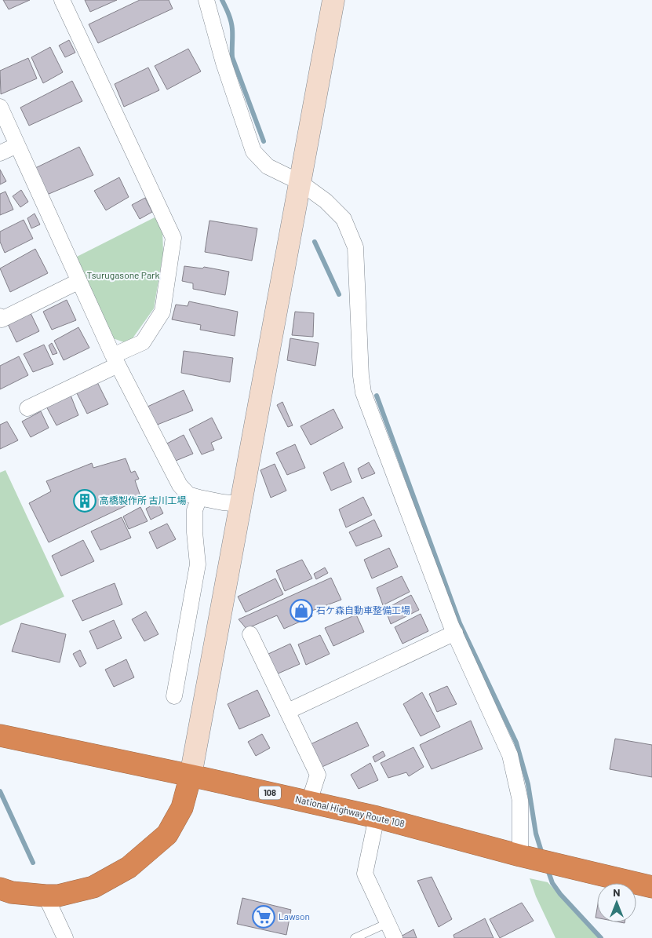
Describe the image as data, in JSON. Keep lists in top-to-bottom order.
{
  "streets": {
    "highway": ["108", "National Highway Route 108"]
  },
  "parks": ["Tsurugasone Park"],
  "places": {
    "building": ["高橋製作所 古川工場"],
    "shop": ["石ケ森自動車整備工場"],
    "supermarket": ["Lawson"]
  },
  "north": "top"
}
